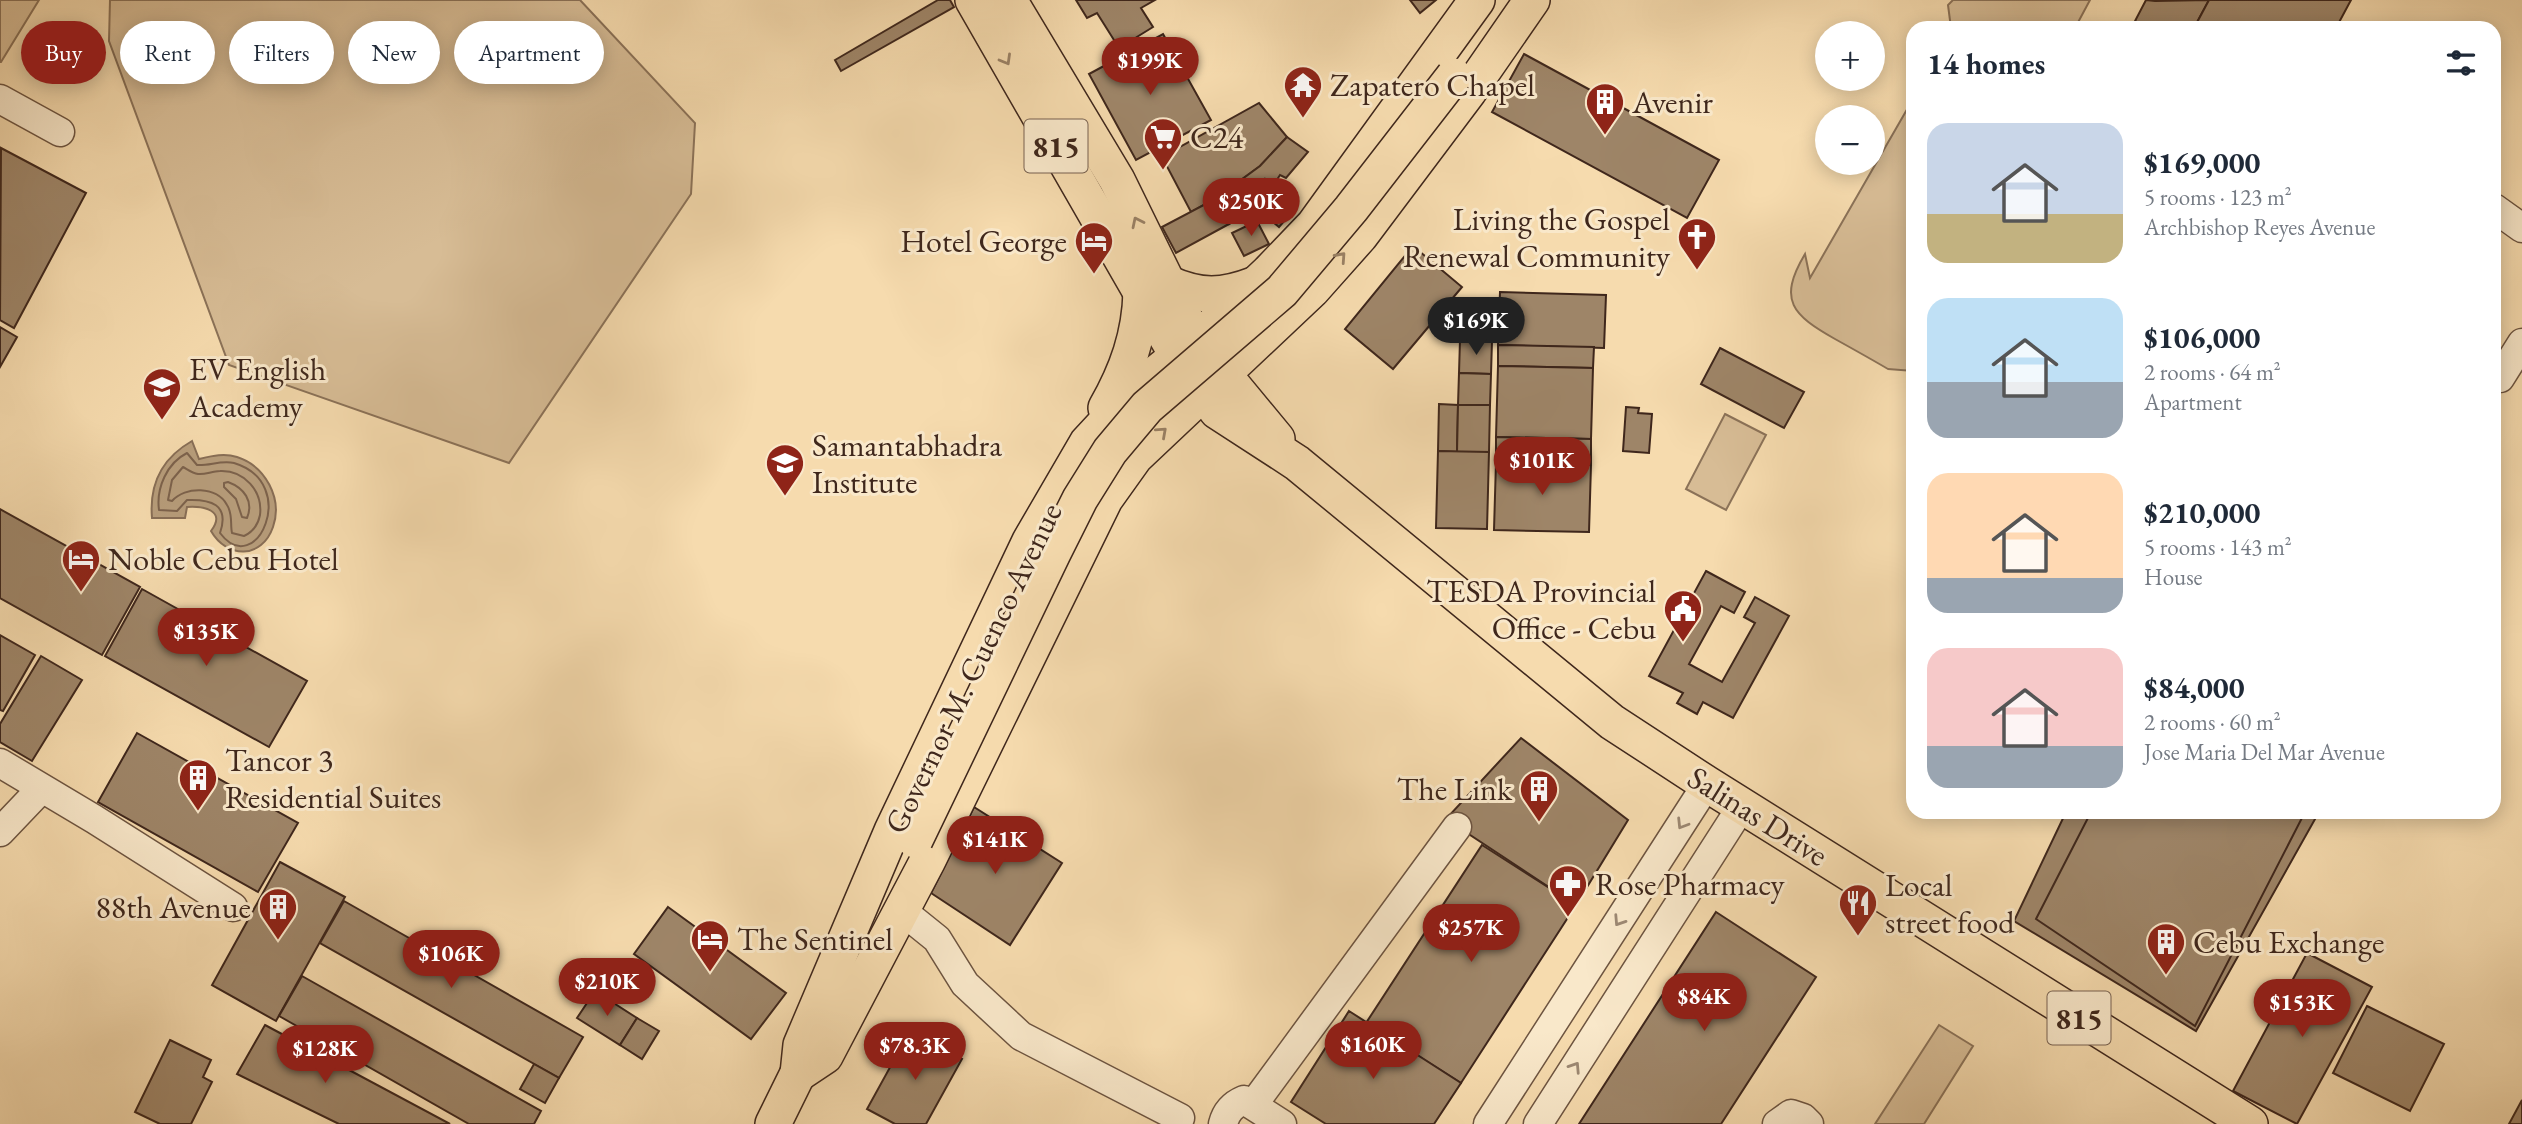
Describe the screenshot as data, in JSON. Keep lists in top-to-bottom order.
{
  "streets": {
    "main road": ["815", "Governor M. Cuenco Avenue", "Salinas Drive"]
  },
  "crossings": [
    ["815", "Governor M. Cuenco Avenue"],
    ["815", "Salinas Drive"],
    ["Governor M. Cuenco Avenue", "Salinas Drive"]
  ],
  "places": {
    "temple": ["Zapatero Chapel"],
    "building": [
      "Avenir",
      "Tancor 3 Residential Suites",
      "The Link",
      "88th Avenue",
      "Cebu Exchange"
    ],
    "supermarket": ["C24"],
    "church": ["Living the Gospel Renewal Community"],
    "hotel": ["Hotel George", "Noble Cebu Hotel", "The Sentinel"],
    "school or university": ["EV English Academy", "Samantabhadra Institute"],
    "public building": ["TESDA Provincial Office - Cebu"],
    "pharmacy": ["Rose Pharmacy"],
    "restaurant": ["Local street food"]
  },
  "page": {
    "map_buttons": ["+", "−"],
    "chip": [
      "Buy",
      "Rent",
      "Filters",
      "New",
      "Apartment"
    ],
    "heading": "14 homes",
    "price": [
      "$199K",
      "$250K",
      "$169K",
      "$101K",
      "$135K",
      "$141K",
      "$257K",
      "$106K",
      "$210K",
      "$84K",
      "$153K",
      "$160K",
      "$78.3K",
      "$128K"
    ],
    "list": [
      {
        "name": "$169,000",
        "note": "5 rooms · 123 m² · Archbishop Reyes Avenue"
      },
      {
        "name": "$106,000",
        "note": "2 rooms · 64 m² · Apartment"
      },
      {
        "name": "$210,000",
        "note": "5 rooms · 143 m² · House"
      },
      {
        "name": "$84,000",
        "note": "2 rooms · 60 m² · Jose Maria Del Mar Avenue"
      }
    ]
  }
}
